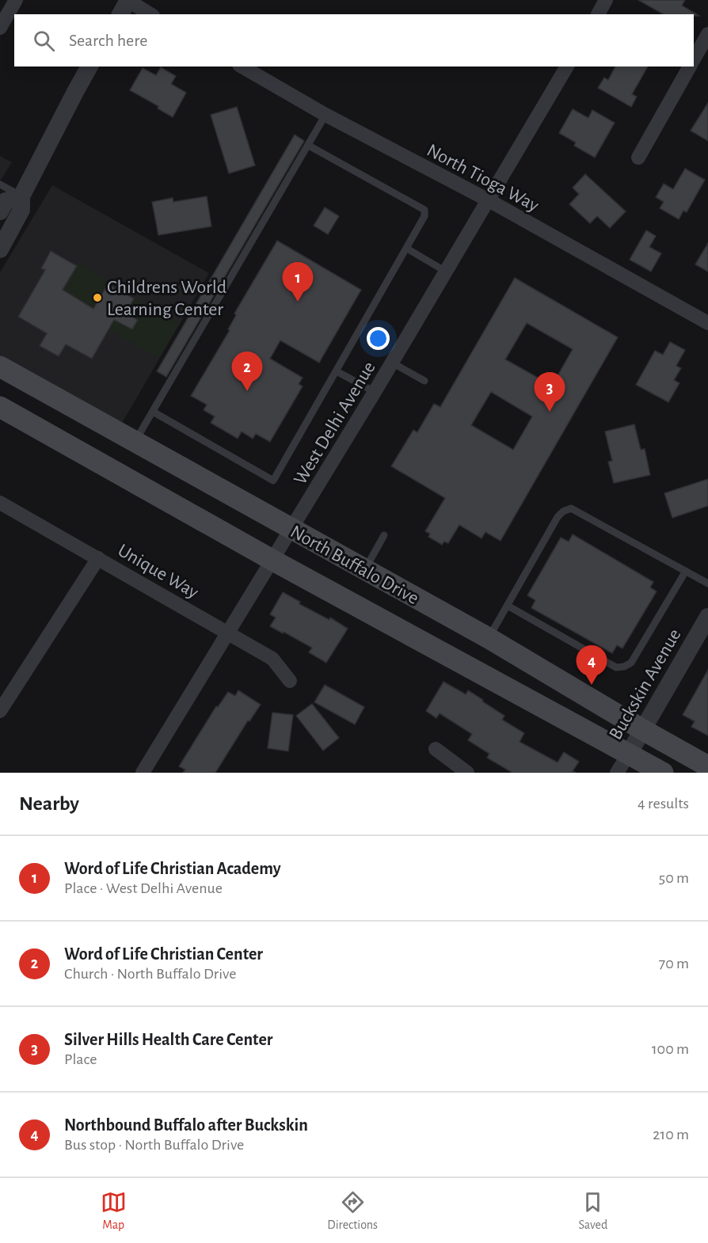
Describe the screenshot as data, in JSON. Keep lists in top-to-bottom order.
{
  "streets": {
    "main road": ["North Buffalo Drive"],
    "street": [
      "North Tioga Way",
      "West Delhi Avenue",
      "Unique Way",
      "Buckskin Avenue"
    ]
  },
  "crossings": [
    ["North Tioga Way", "West Delhi Avenue"],
    ["West Delhi Avenue", "North Buffalo Drive"],
    ["West Delhi Avenue", "Unique Way"],
    ["North Buffalo Drive", "Buckskin Avenue"]
  ],
  "places": ["Childrens World Learning Center"],
  "page": {
    "search": "Search here",
    "pins": [
      "1",
      "2",
      "3",
      "4"
    ],
    "heading": ["Nearby", "4 results"],
    "list": [
      {
        "mark": "1",
        "name": "Word of Life Christian Academy",
        "note": "Place · West Delhi Avenue",
        "value": "50 m"
      },
      {
        "mark": "2",
        "name": "Word of Life Christian Center",
        "note": "Church · North Buffalo Drive",
        "value": "70 m"
      },
      {
        "mark": "3",
        "name": "Silver Hills Health Care Center",
        "note": "Place",
        "value": "100 m"
      },
      {
        "mark": "4",
        "name": "Northbound Buffalo after Buckskin",
        "note": "Bus stop · North Buffalo Drive",
        "value": "210 m"
      }
    ],
    "nav": ["Map", "Directions", "Saved"]
  }
}
